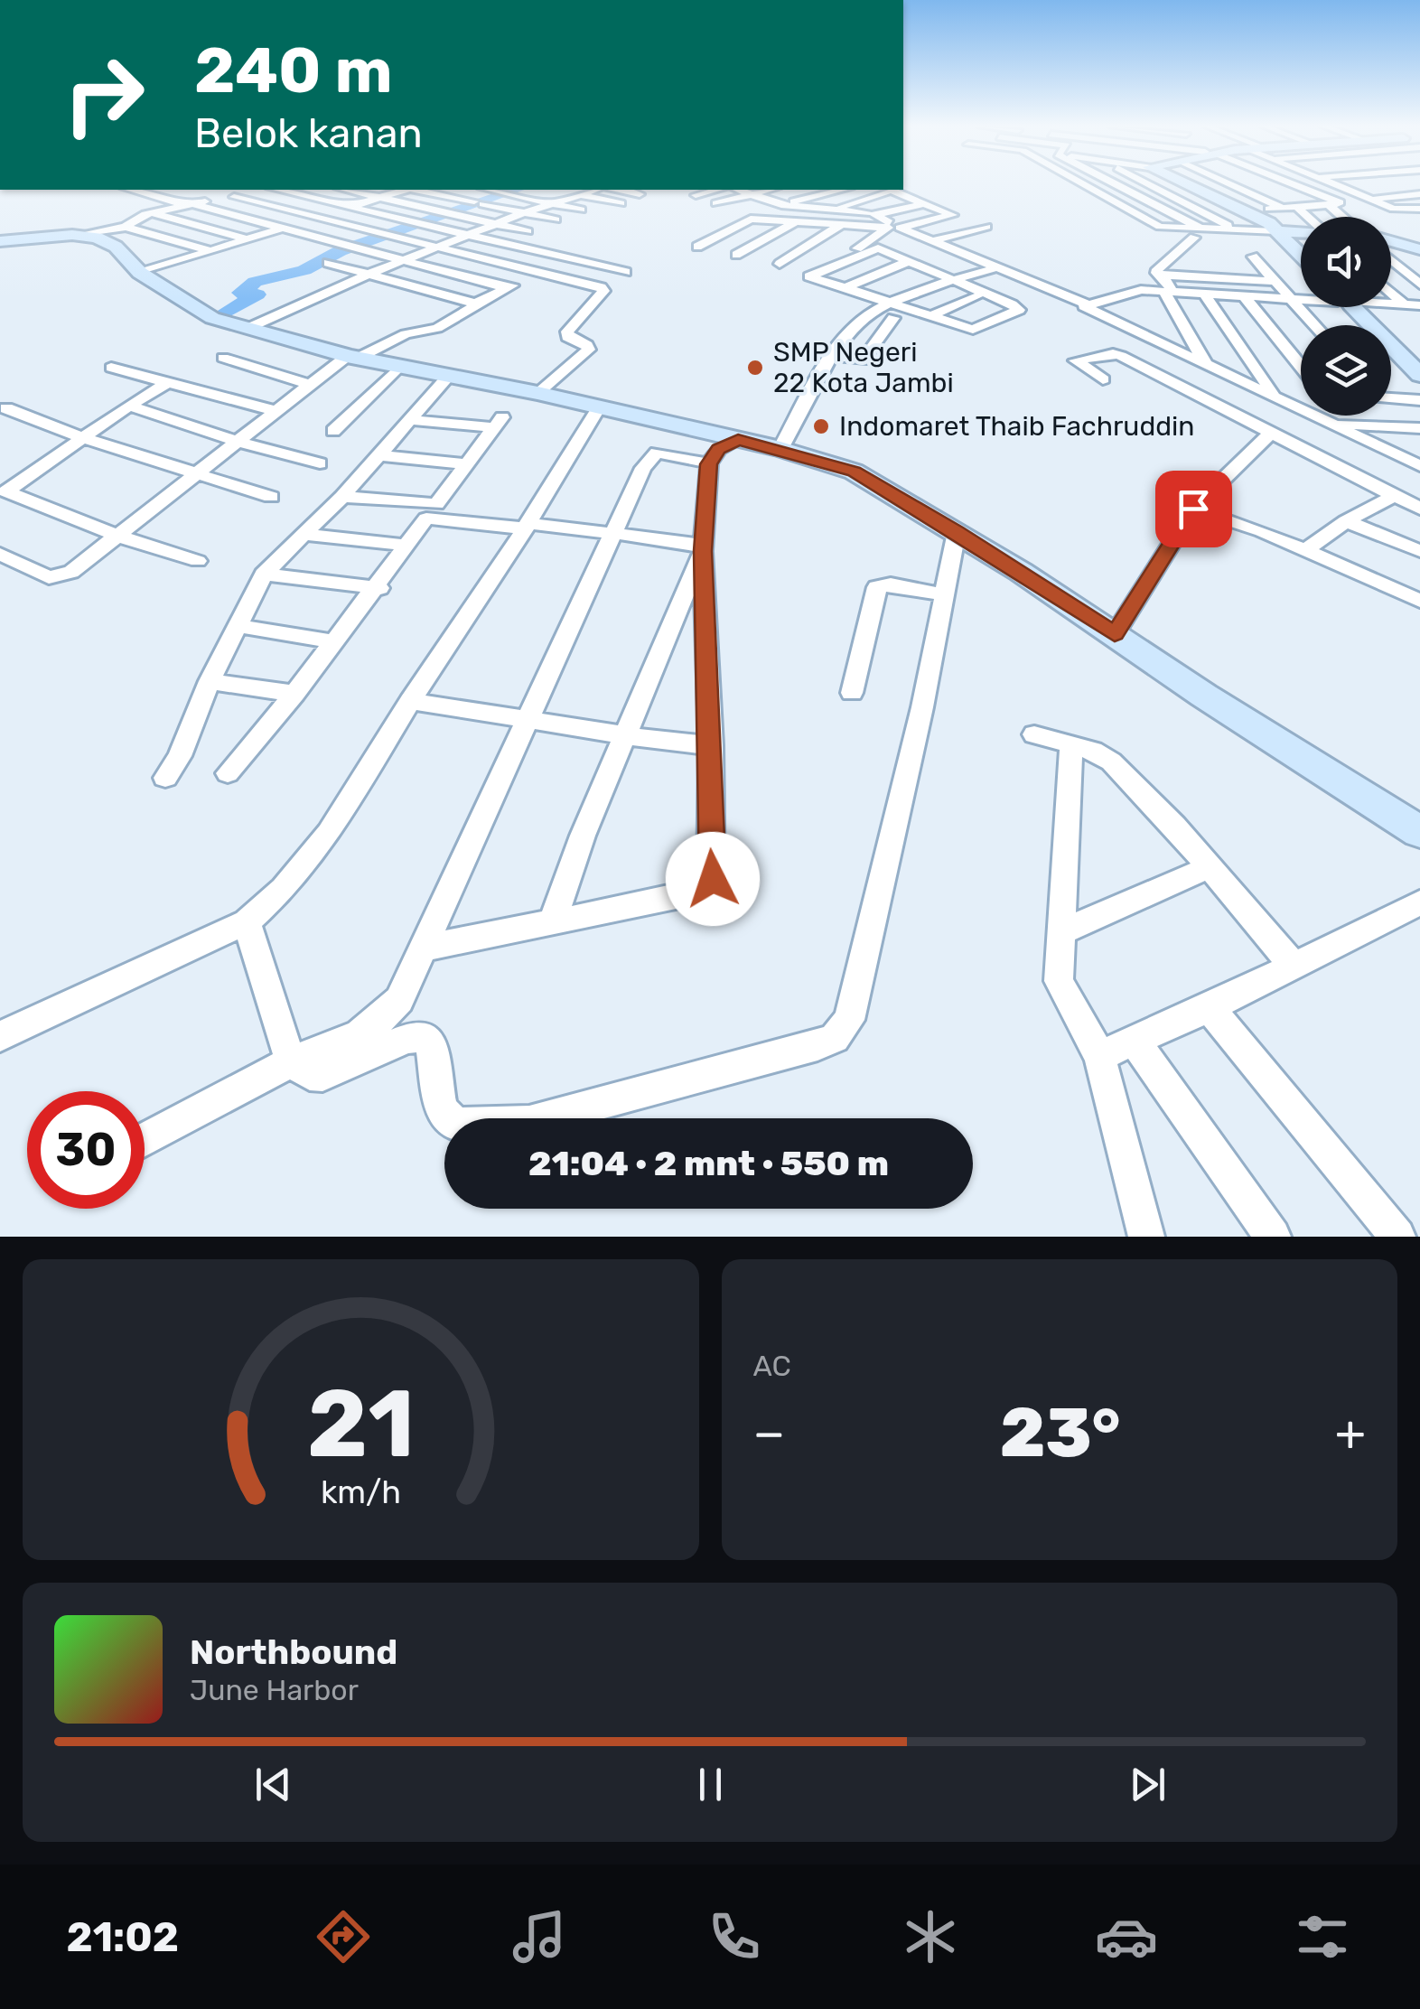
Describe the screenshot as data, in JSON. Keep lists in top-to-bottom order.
{
  "places": ["SMP Negeri 22 Kota Jambi", "Indomaret Thaib Fachruddin"],
  "page": {
    "turn": ["240 m", "Belok kanan"],
    "limit": "30",
    "trip": "21:04 · 2 mnt · 550 m",
    "tile": "AC",
    "heat": ["−", "23°", "+"],
    "song": ["Northbound", "June Harbor"],
    "tabs": "21:02",
    "gauge": ["21", "km/h"]
  }
}
